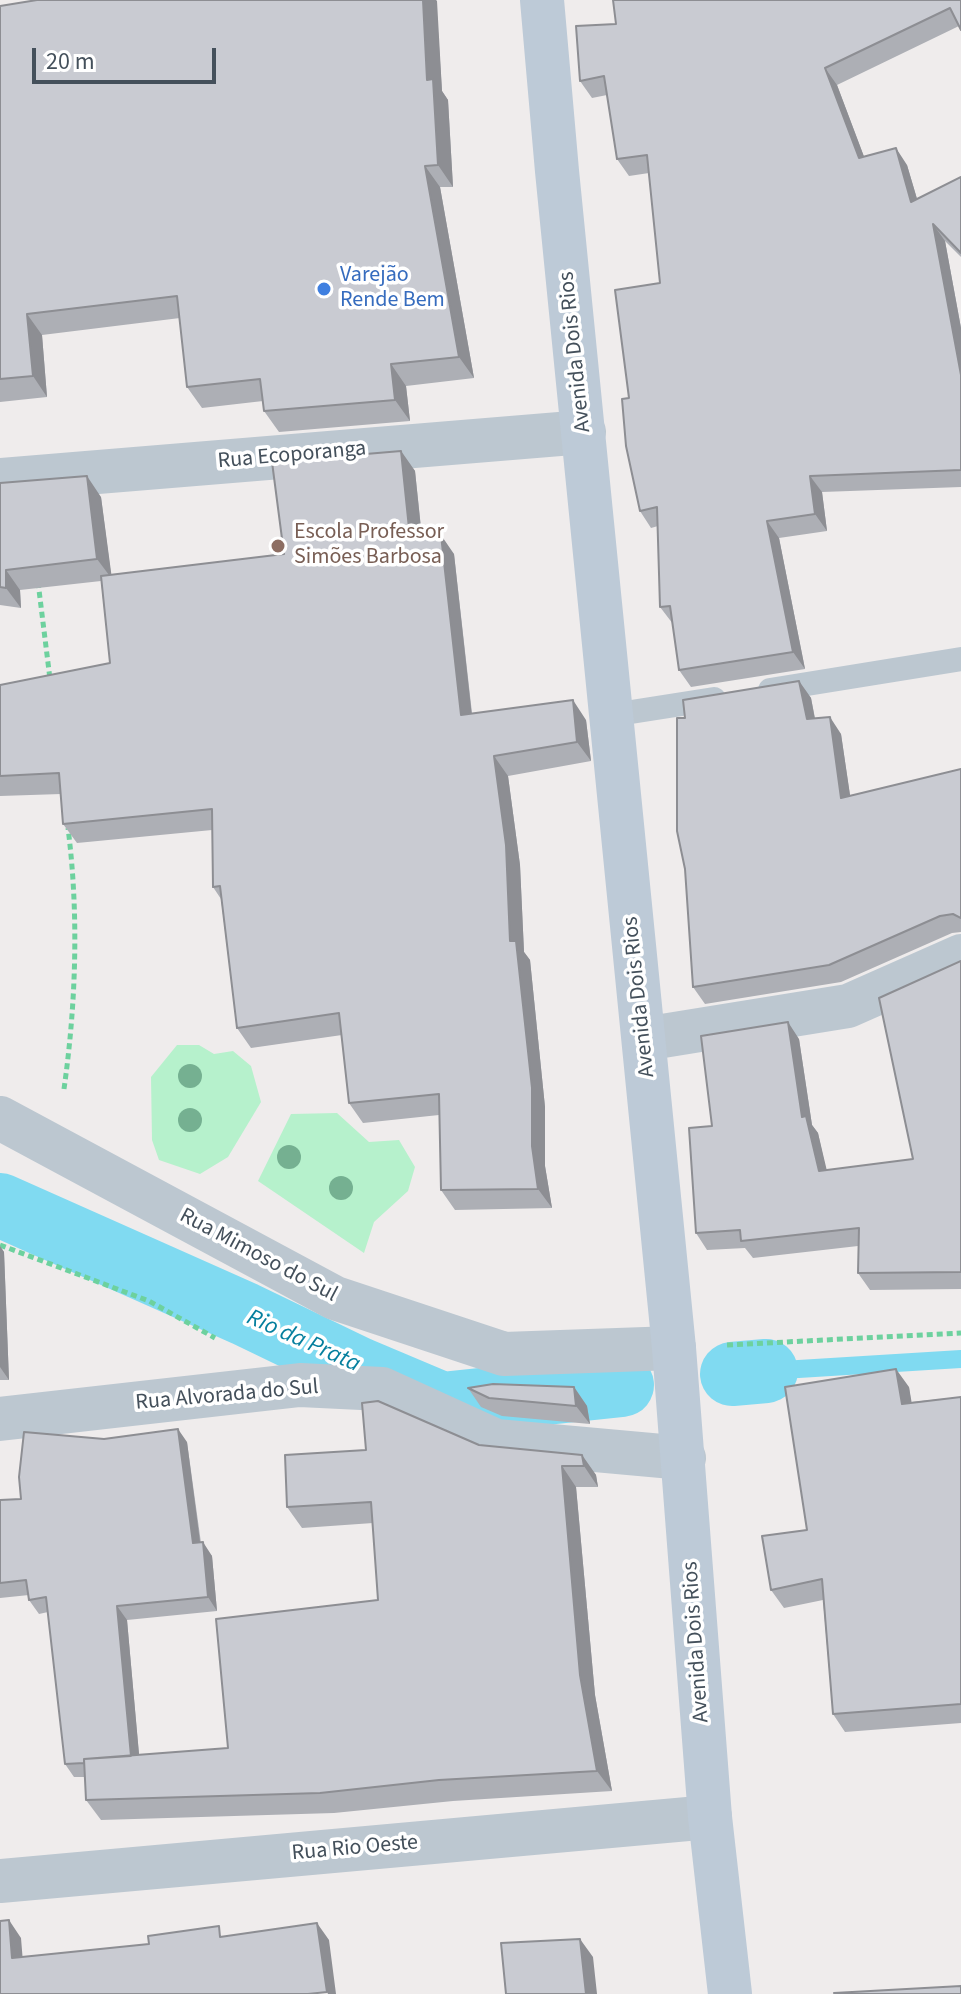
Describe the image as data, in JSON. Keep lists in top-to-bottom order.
{
  "streets": {
    "main road": ["Avenida Dois Rios"],
    "street": [
      "Rua Ecoporanga",
      "Rua Mimoso do Sul",
      "Rua Alvorada do Sul",
      "Rua Rio Oeste"
    ]
  },
  "crossings": [
    ["Avenida Dois Rios", "Rua Ecoporanga"],
    ["Avenida Dois Rios", "Rua Mimoso do Sul"],
    ["Avenida Dois Rios", "Rua Alvorada do Sul"],
    ["Avenida Dois Rios", "Rua Rio Oeste"]
  ],
  "water": ["Rio da Prata"],
  "places": ["Varejão Rende Bem", "Escola Professor Simões Barbosa"],
  "scale_bar": "20 m"
}
